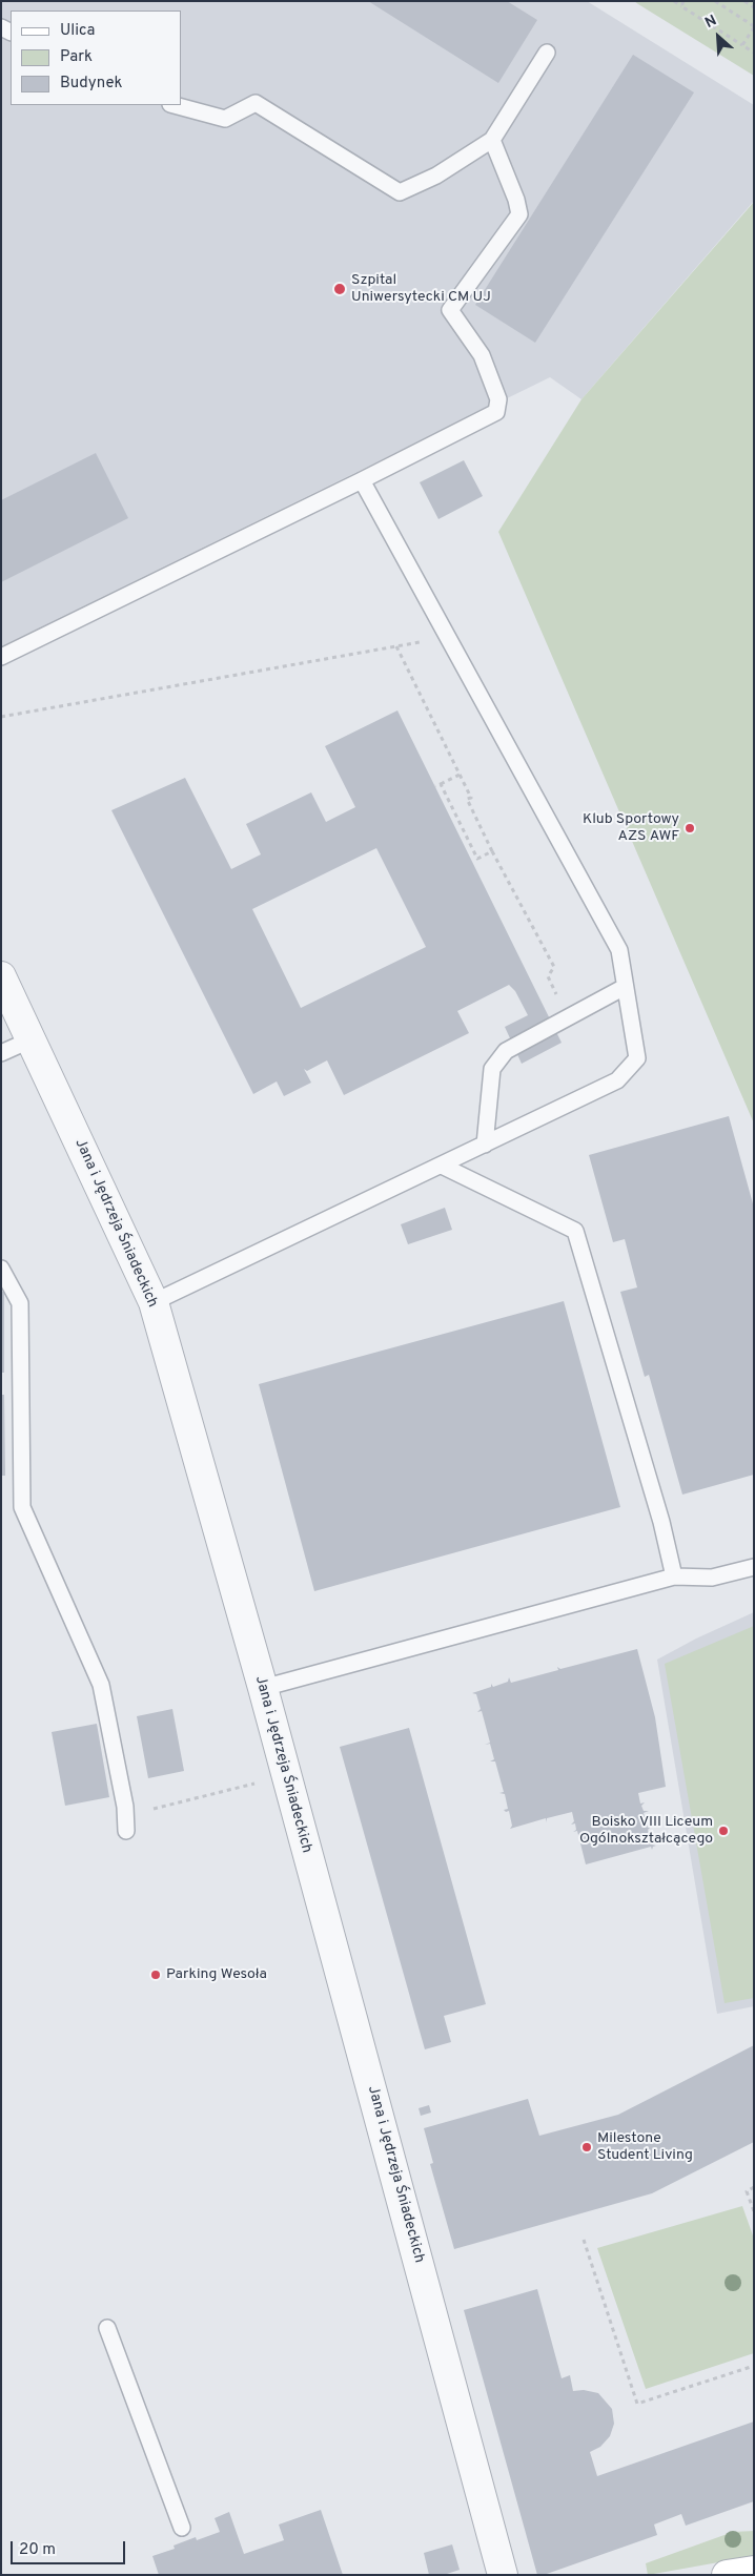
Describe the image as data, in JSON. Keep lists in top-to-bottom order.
{
  "streets": {
    "street": ["Jana i Jędrzeja Śniadeckich"]
  },
  "places": [
    "Szpital Uniwersytecki CM UJ",
    "Klub Sportowy AZS AWF",
    "Boisko VIII Liceum Ogólnokształcącego",
    "Parking Wesoła",
    "Milestone Student Living"
  ],
  "legend": ["Ulica", "Park", "Budynek"],
  "scale_bar": "20 m",
  "north": "top left"
}
